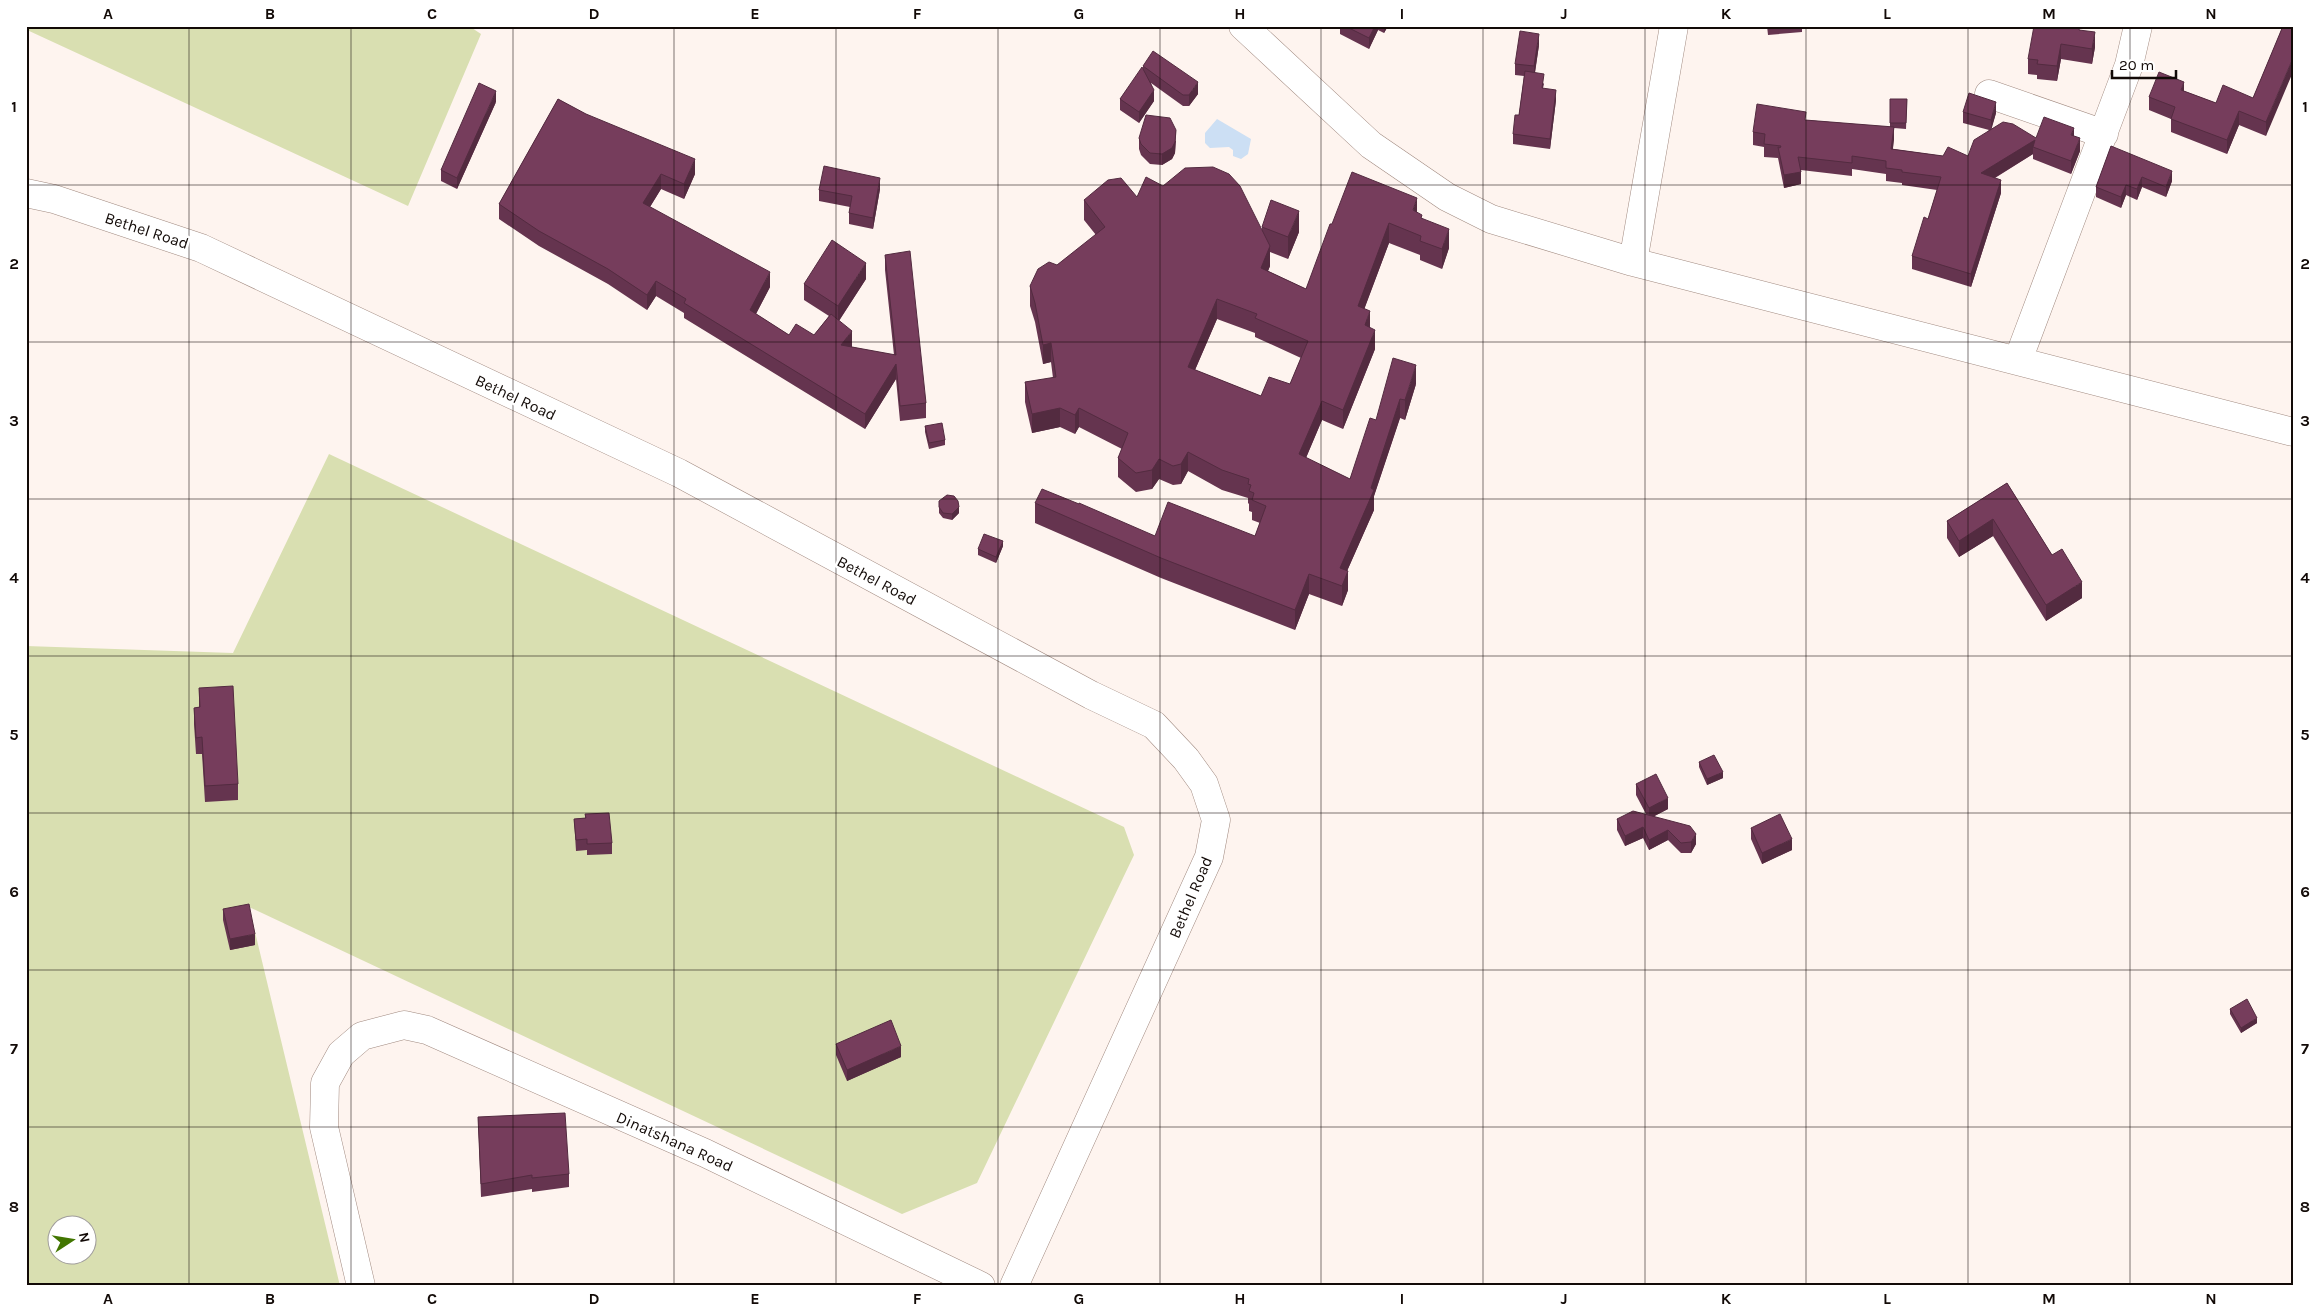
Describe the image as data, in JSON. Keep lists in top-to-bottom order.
{
  "streets": {
    "street": ["Bethel Road", "Dinatshana Road"]
  },
  "scale_bar": "20 m",
  "north": "right",
  "grid": {
    "columns": [
      "A",
      "B",
      "C",
      "D",
      "E",
      "F",
      "G",
      "H",
      "I",
      "J",
      "K",
      "L",
      "M",
      "N"
    ],
    "rows": [
      "1",
      "2",
      "3",
      "4",
      "5",
      "6",
      "7",
      "8"
    ]
  }
}
